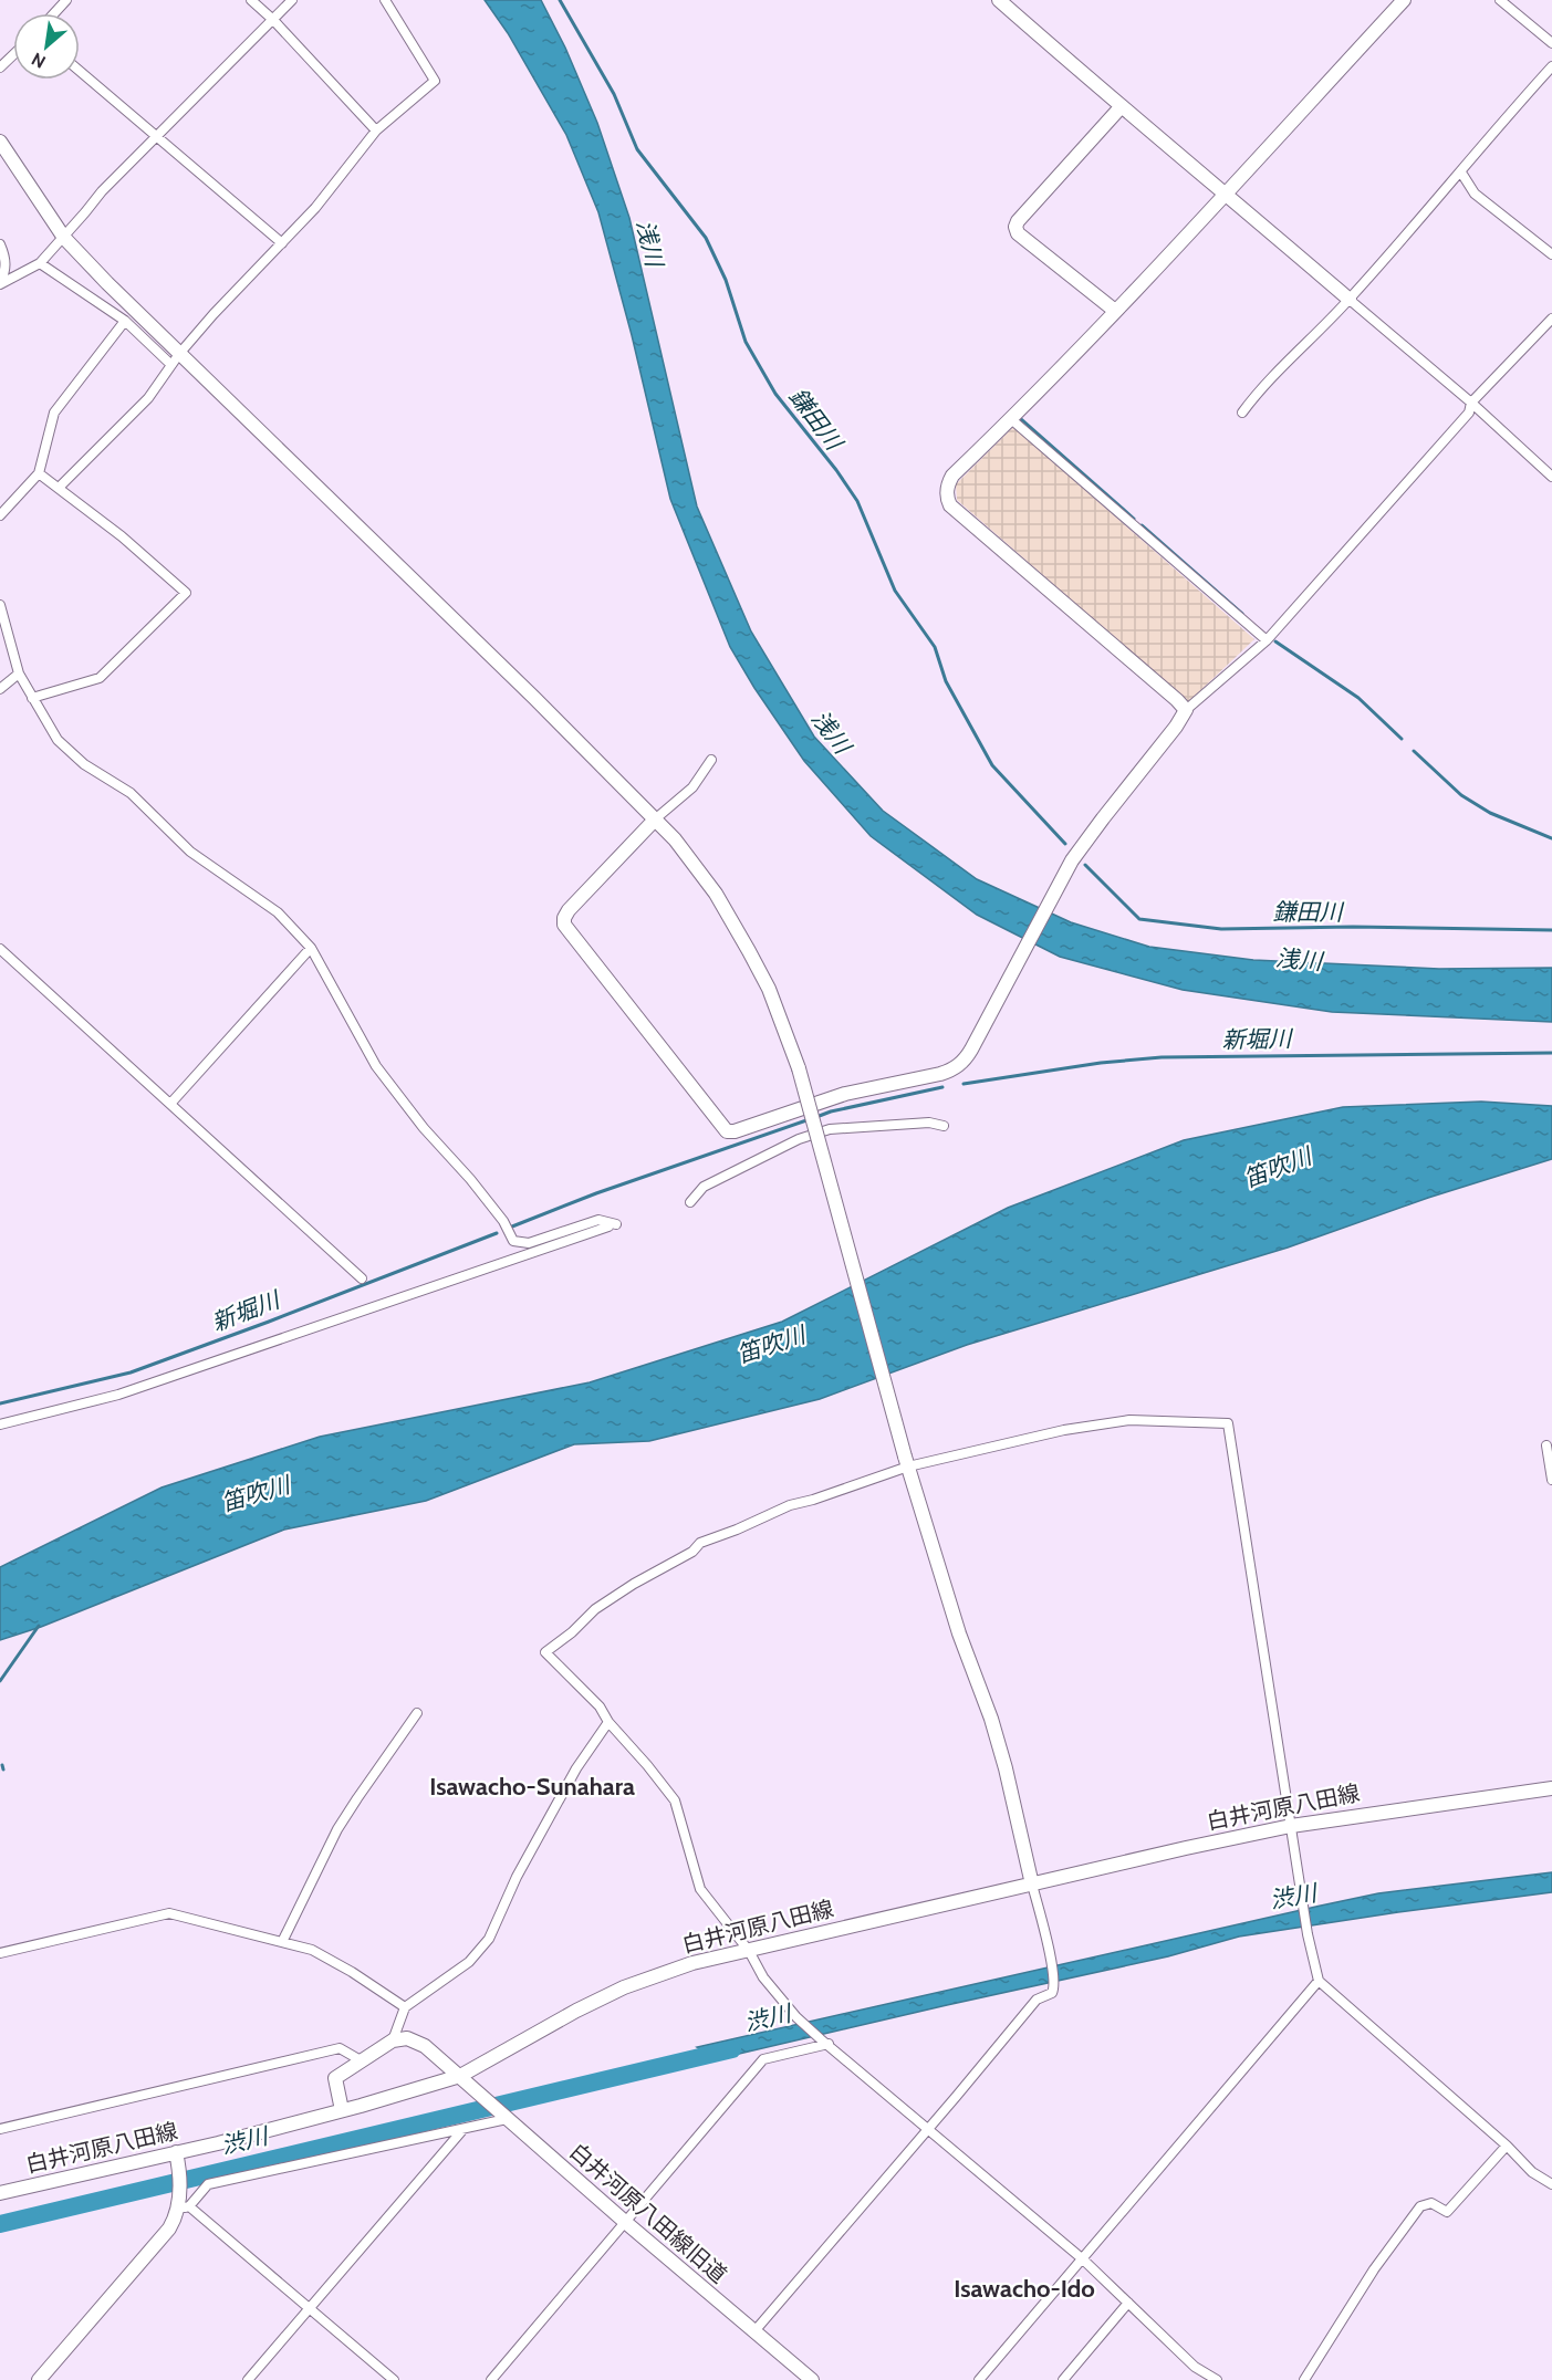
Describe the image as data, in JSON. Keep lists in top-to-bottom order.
{
  "streets": {
    "street": ["白井河原八田線", "白井河原八田線旧道"]
  },
  "crossings": [
    ["白井河原八田線", "白井河原八田線旧道"]
  ],
  "districts": ["Isawacho-Sunahara", "Isawacho-Ido"],
  "water": [
    "浅川",
    "鎌田川",
    "新堀川",
    "笛吹川",
    "渋川"
  ],
  "north": "bottom left"
}
